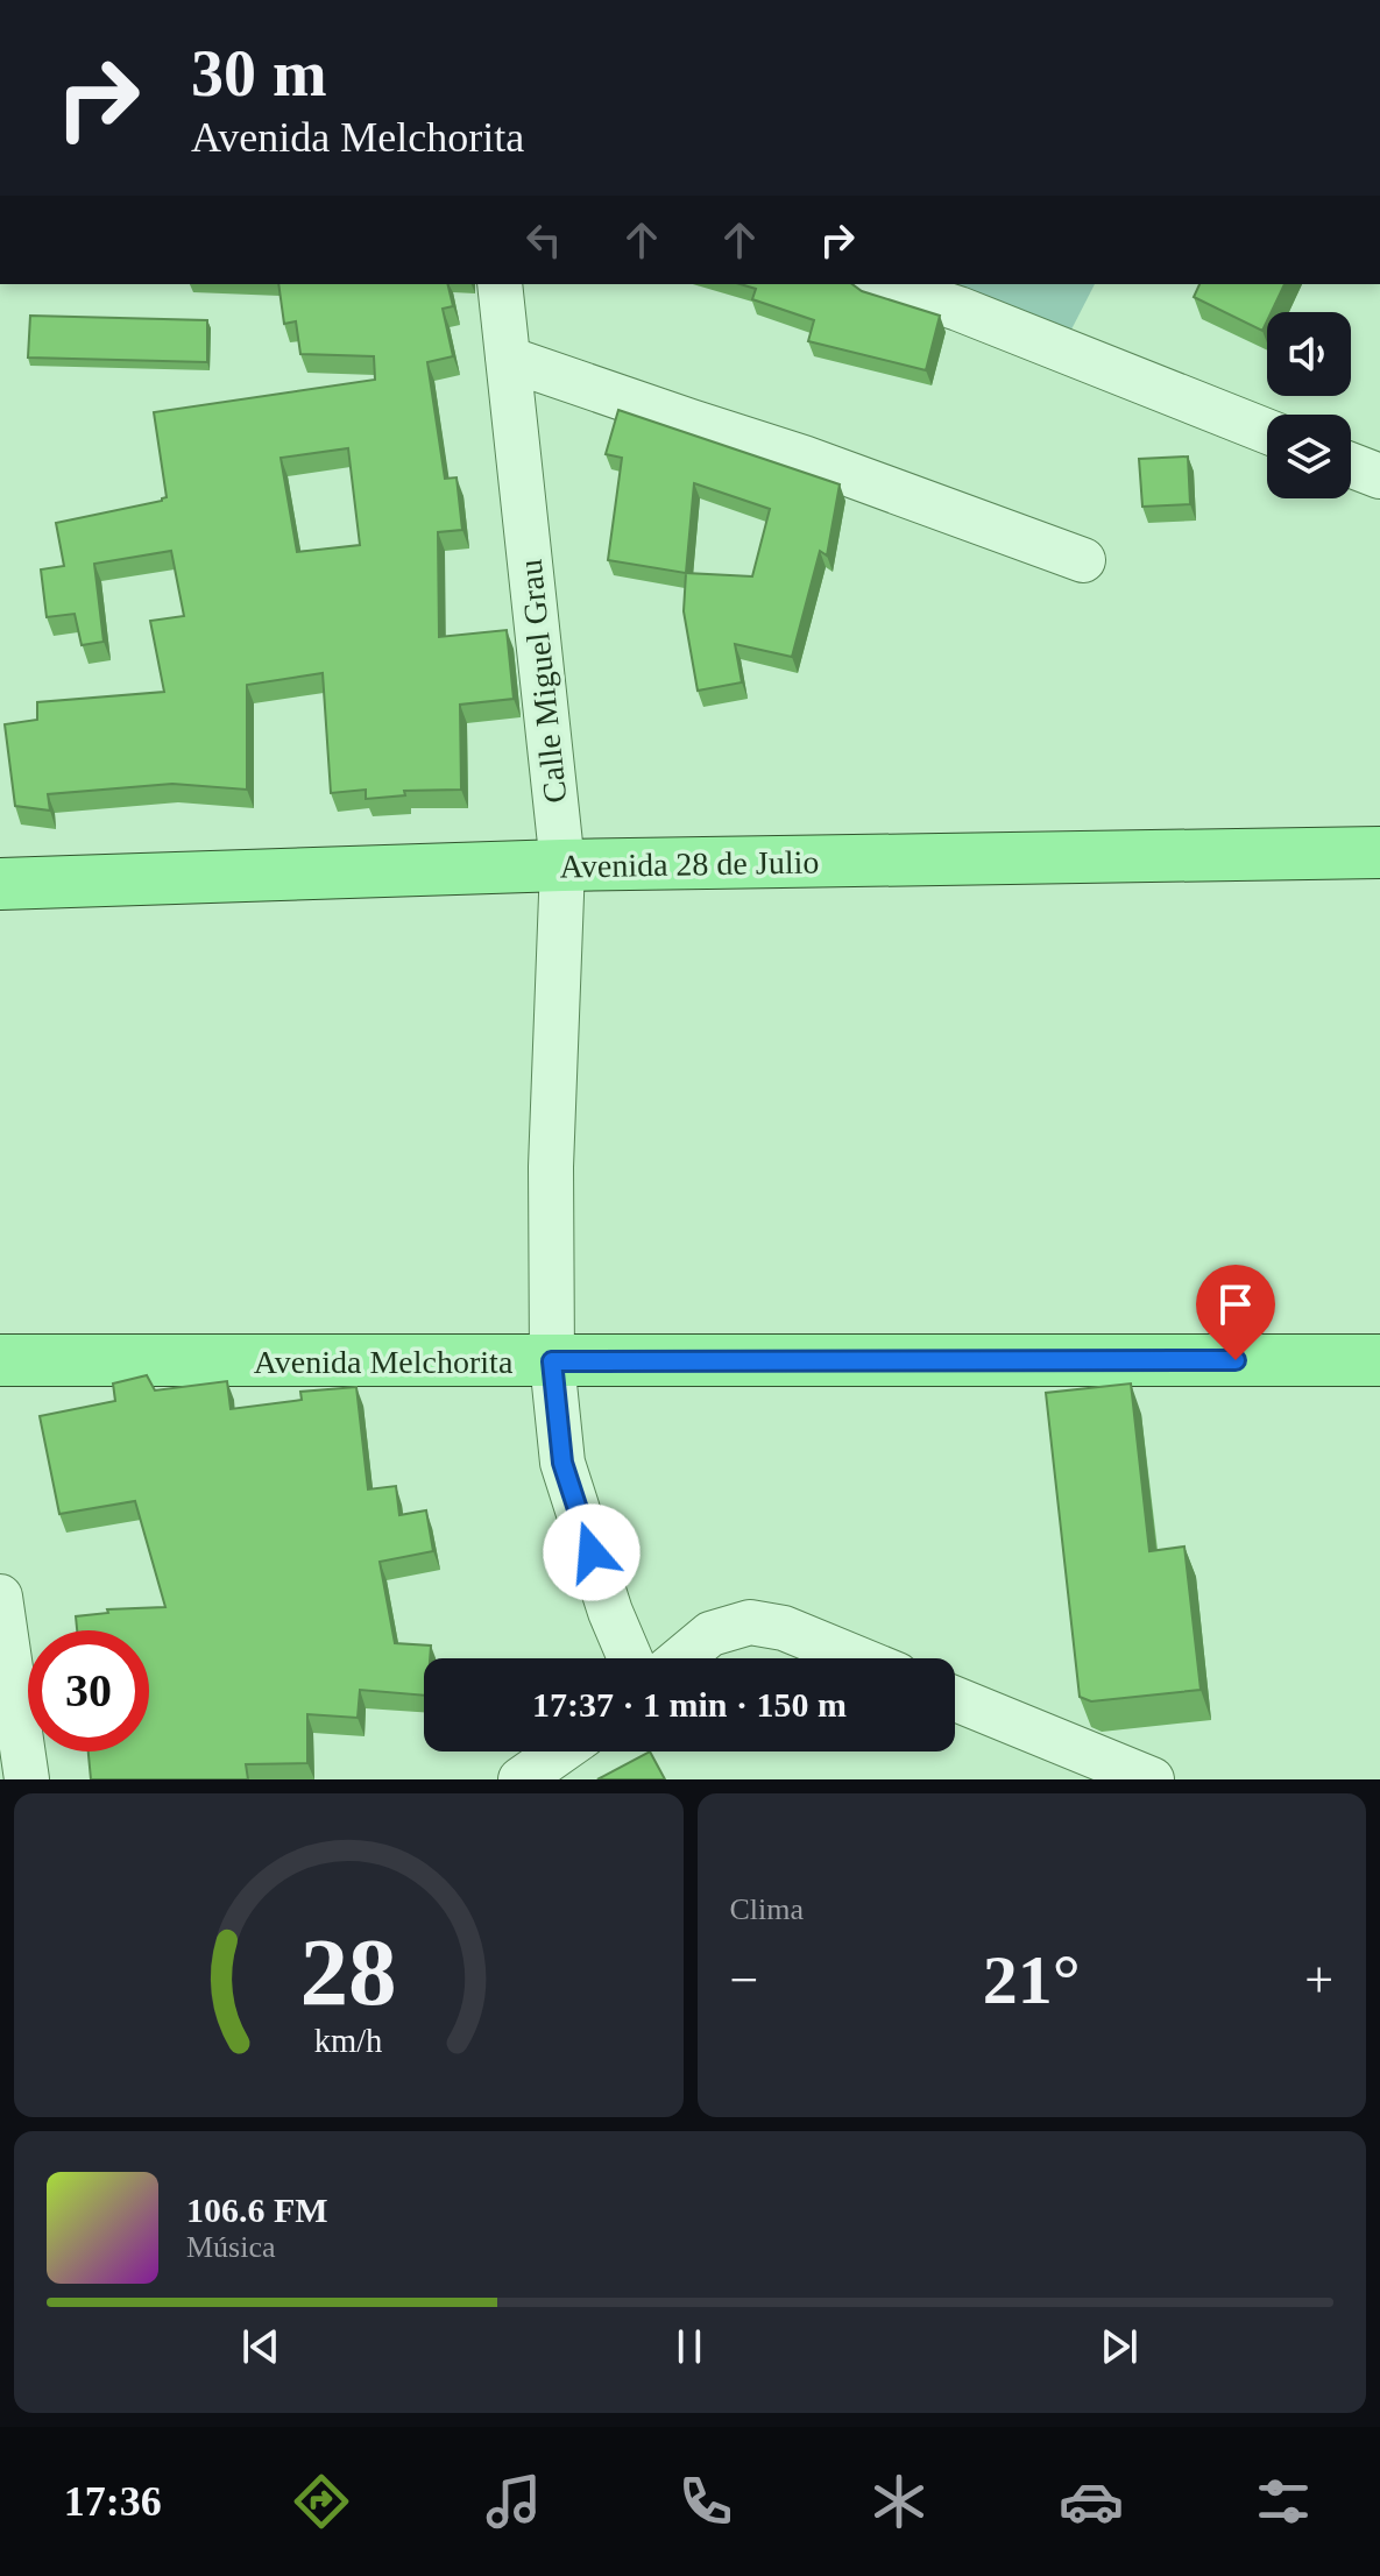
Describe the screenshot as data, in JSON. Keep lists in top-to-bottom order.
{
  "streets": {
    "main road": ["Avenida 28 de Julio", "Avenida Melchorita"],
    "street": ["Calle Miguel Grau"]
  },
  "crossings": [
    ["Calle Miguel Grau", "Avenida 28 de Julio"],
    ["Calle Miguel Grau", "Avenida Melchorita"]
  ],
  "page": {
    "turn": ["30 m", "Avenida Melchorita"],
    "limit": "30",
    "trip": "17:37 · 1 min · 150 m",
    "tile": "Clima",
    "heat": ["−", "21°", "+"],
    "song": ["106.6 FM", "Música"],
    "tabs": "17:36",
    "gauge": ["28", "km/h"]
  }
}
